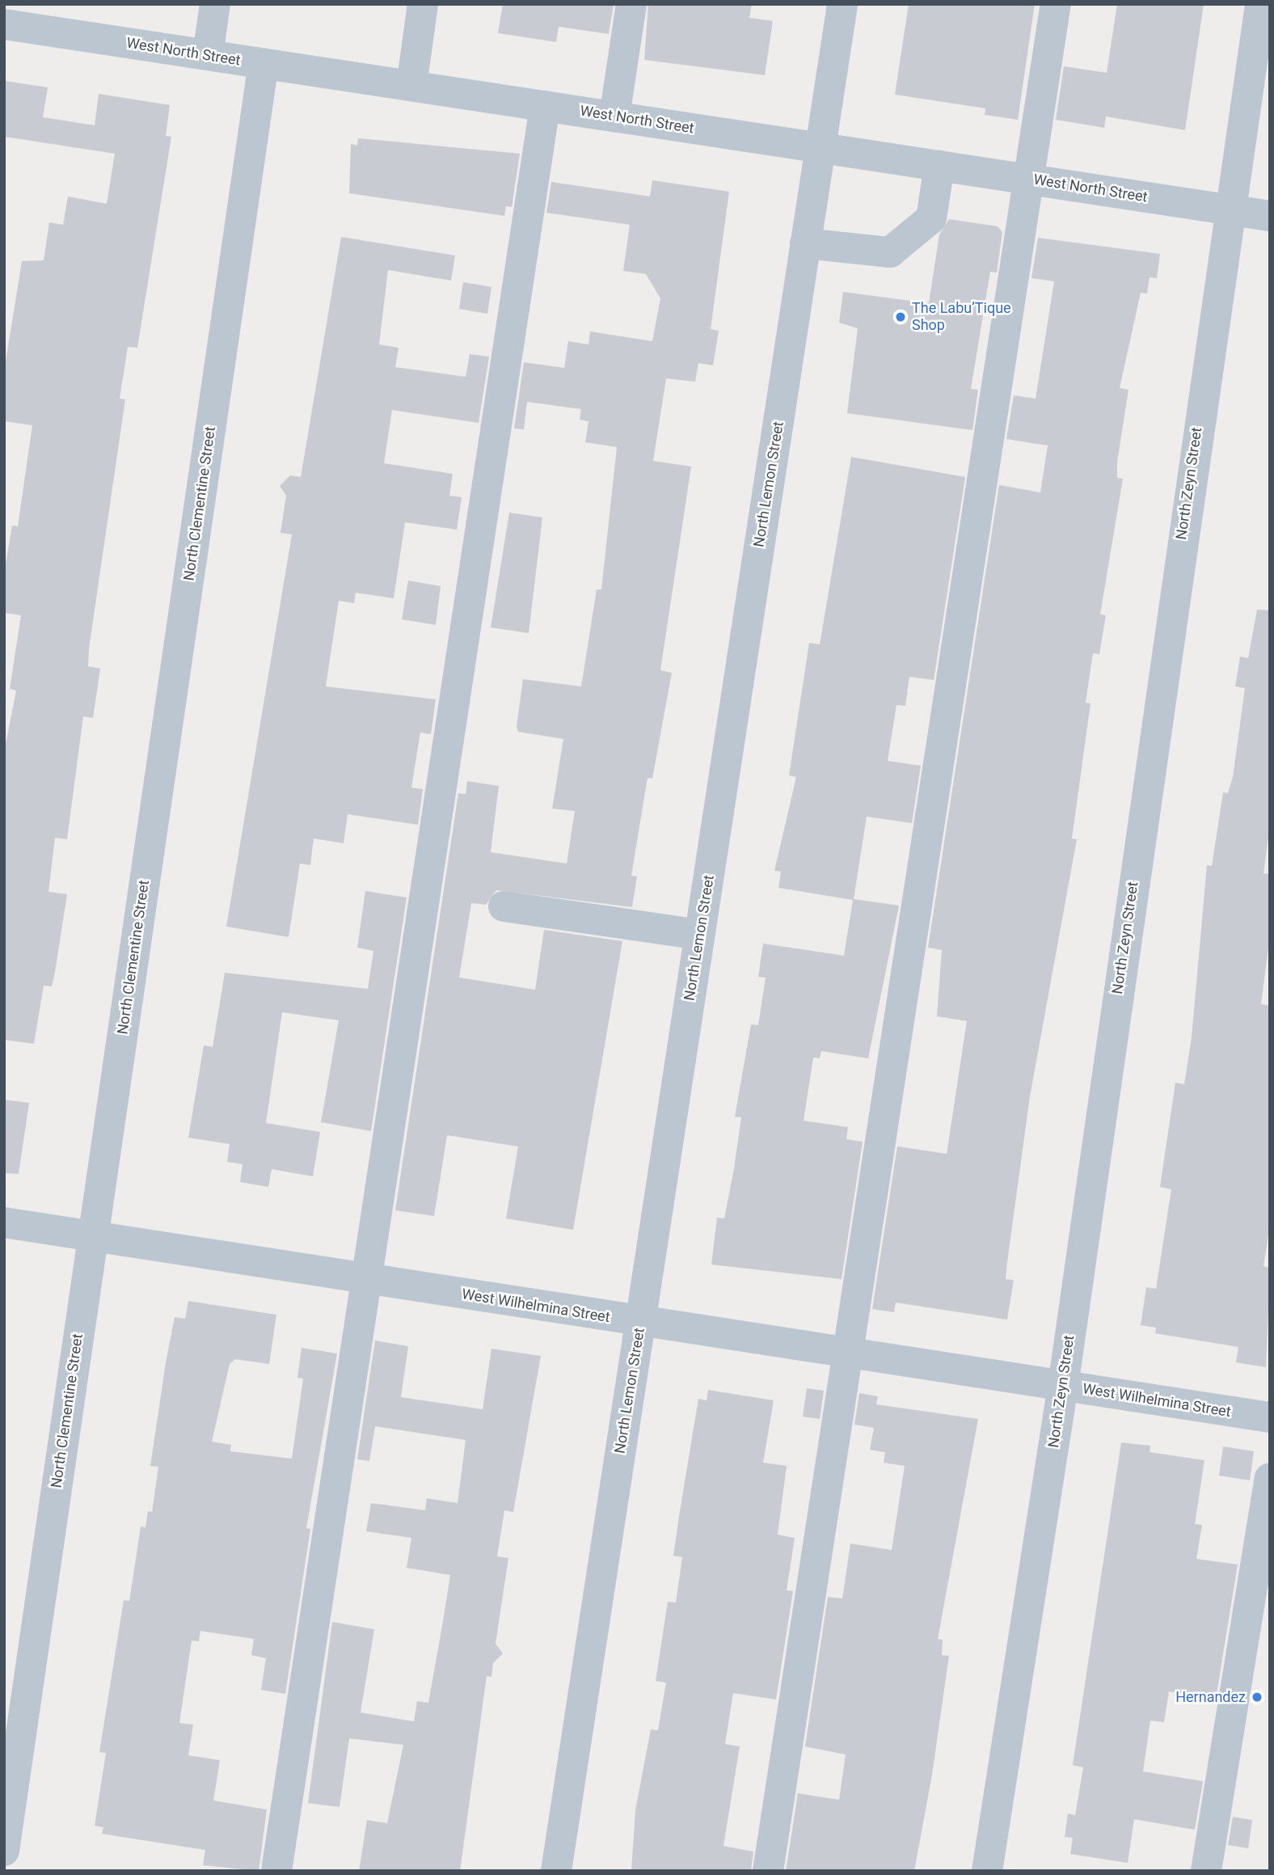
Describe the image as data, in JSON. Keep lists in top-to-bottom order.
{
  "streets": {
    "street": [
      "West North Street",
      "North Zeyn Street",
      "North Lemon Street",
      "North Clementine Street",
      "West Wilhelmina Street"
    ]
  },
  "crossings": [
    ["West North Street", "North Zeyn Street"],
    ["West North Street", "North Lemon Street"],
    ["West North Street", "North Clementine Street"],
    ["North Zeyn Street", "West Wilhelmina Street"],
    ["North Lemon Street", "West Wilhelmina Street"],
    ["North Clementine Street", "West Wilhelmina Street"]
  ],
  "places": ["The Labu’Tique Shop", "Hernandez"]
}
